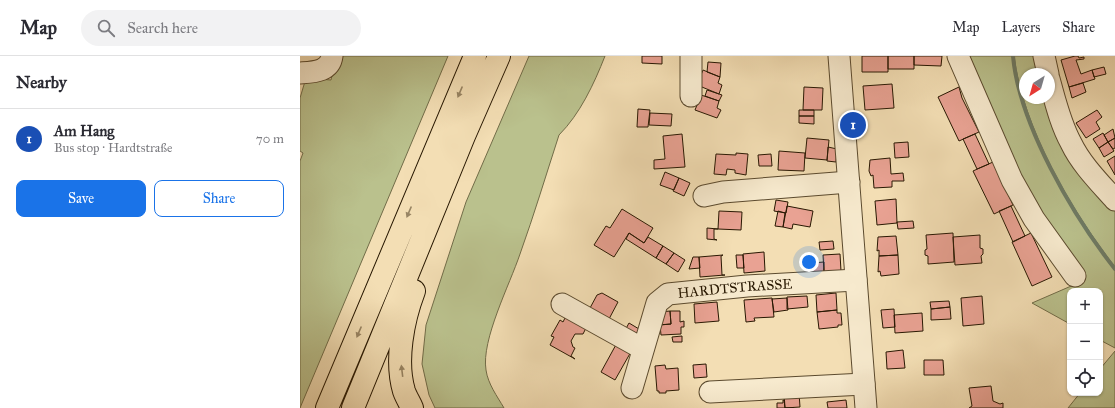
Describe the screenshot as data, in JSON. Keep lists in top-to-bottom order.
{
  "streets": {
    "street": ["HARDTSTRASSE"]
  },
  "north": "bottom left",
  "page": {
    "header": "Map",
    "search": "Search here",
    "nav": ["Map", "Layers", "Share"],
    "heading": "Nearby",
    "list": [
      {
        "mark": "1",
        "name": "Am Hang",
        "note": "Bus stop · Hardtstraße",
        "value": "70 m"
      }
    ],
    "pins": "1",
    "buttons": ["Save", "Share"],
    "map_buttons": ["+", "−"]
  }
}
